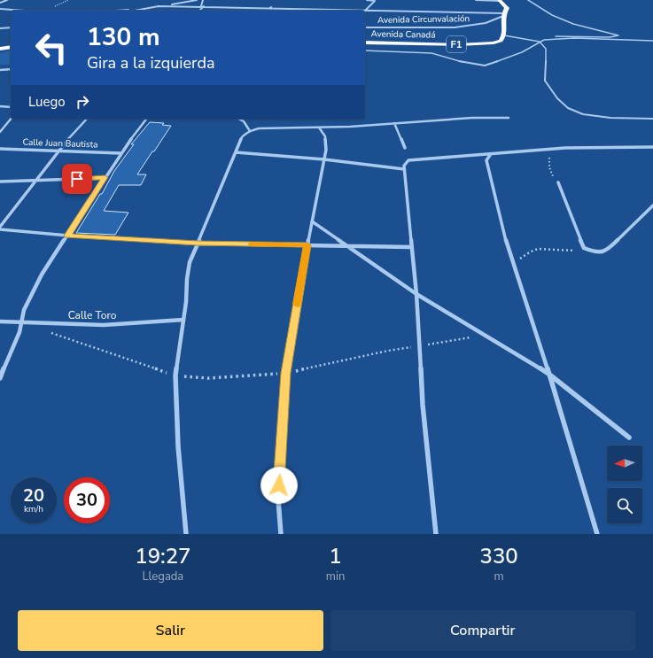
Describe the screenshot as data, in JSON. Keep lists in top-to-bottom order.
{
  "streets": {
    "highway": ["Avenida Canadá", "F1"],
    "street": ["Avenida Circunvalación", "Calle Juan Bautista", "Calle Toro"]
  },
  "north": "left",
  "page": {
    "turn": ["130 m", "Gira a la izquierda"],
    "then": "Luego",
    "speed": "20 km/h",
    "limit": "30",
    "eta": [
      "19:27",
      "Llegada",
      "1",
      "min",
      "330",
      "m"
    ],
    "buttons": ["Salir", "Compartir"]
  }
}
